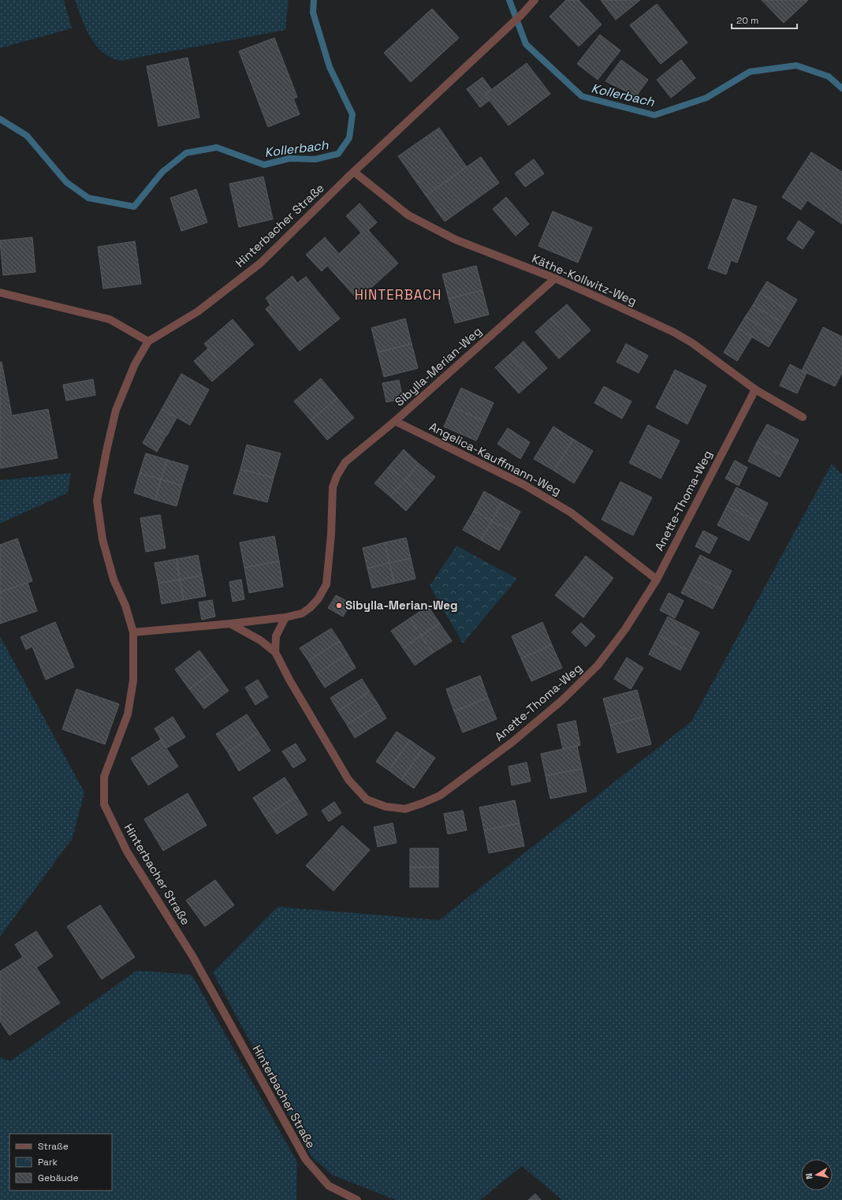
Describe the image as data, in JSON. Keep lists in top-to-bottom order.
{
  "streets": {
    "street": [
      "Hinterbacher Straße",
      "Käthe-Kollwitz-Weg",
      "Sibylla-Merian-Weg",
      "Angelica-Kauffmann-Weg",
      "Anette-Thoma-Weg"
    ]
  },
  "crossings": [
    ["Hinterbacher Straße", "Käthe-Kollwitz-Weg"],
    ["Hinterbacher Straße", "Sibylla-Merian-Weg"],
    ["Käthe-Kollwitz-Weg", "Sibylla-Merian-Weg"],
    ["Käthe-Kollwitz-Weg", "Anette-Thoma-Weg"],
    ["Sibylla-Merian-Weg", "Angelica-Kauffmann-Weg"],
    ["Sibylla-Merian-Weg", "Anette-Thoma-Weg"],
    ["Angelica-Kauffmann-Weg", "Anette-Thoma-Weg"]
  ],
  "districts": ["HINTERBACH"],
  "water": ["Kollerbach"],
  "places": ["Sibylla-Merian-Weg"],
  "legend": ["Straße", "Park", "Gebäude"],
  "scale_bar": "20 m",
  "north": "left"
}
